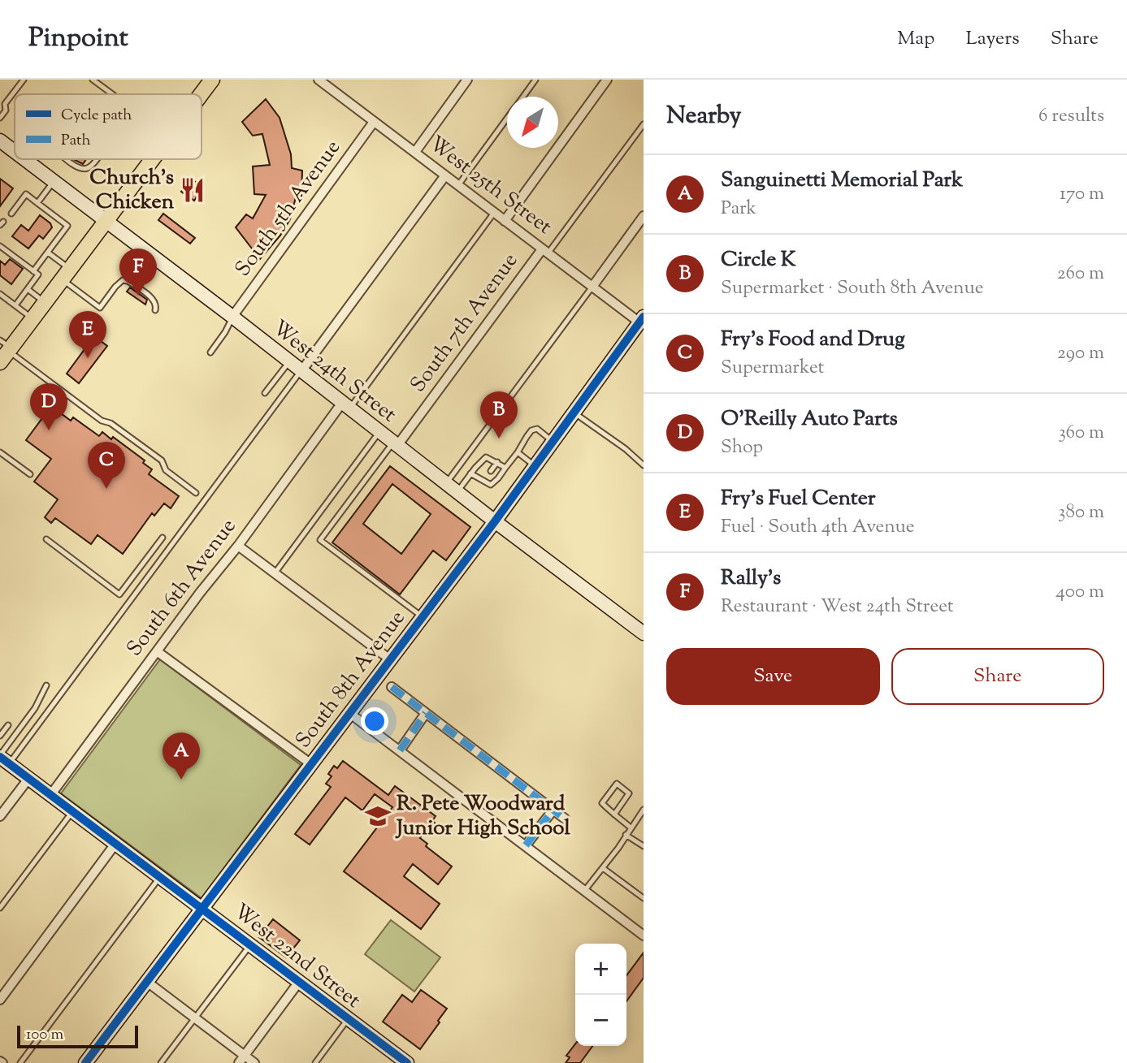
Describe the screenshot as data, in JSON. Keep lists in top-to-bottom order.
{
  "streets": {
    "street": [
      "West 25th Street",
      "South 5th Avenue",
      "South 7th Avenue",
      "West 24th Street",
      "South 6th Avenue",
      "South 8th Avenue",
      "West 22nd Street"
    ]
  },
  "crossings": [
    ["West 25th Street", "South 5th Avenue"],
    ["West 25th Street", "South 7th Avenue"],
    ["West 25th Street", "South 8th Avenue"],
    ["South 5th Avenue", "West 24th Street"],
    ["South 7th Avenue", "West 24th Street"],
    ["West 24th Street", "South 6th Avenue"],
    ["West 24th Street", "South 8th Avenue"],
    ["South 6th Avenue", "West 22nd Street"],
    ["South 8th Avenue", "West 22nd Street"]
  ],
  "places": {
    "restaurant": ["Church's Chicken"],
    "school or university": ["R. Pete Woodward Junior High School"]
  },
  "legend": ["Cycle path", "Path"],
  "scale_bar": "100 m",
  "north": "bottom left",
  "page": {
    "header": "Pinpoint",
    "nav": ["Map", "Layers", "Share"],
    "heading": ["Nearby", "6 results"],
    "list": [
      {
        "mark": "A",
        "name": "Sanguinetti Memorial Park",
        "note": "Park",
        "value": "170 m"
      },
      {
        "mark": "B",
        "name": "Circle K",
        "note": "Supermarket · South 8th Avenue",
        "value": "260 m"
      },
      {
        "mark": "C",
        "name": "Fry's Food and Drug",
        "note": "Supermarket",
        "value": "290 m"
      },
      {
        "mark": "D",
        "name": "O'Reilly Auto Parts",
        "note": "Shop",
        "value": "360 m"
      },
      {
        "mark": "E",
        "name": "Fry's Fuel Center",
        "note": "Fuel · South 4th Avenue",
        "value": "380 m"
      },
      {
        "mark": "F",
        "name": "Rally's",
        "note": "Restaurant · West 24th Street",
        "value": "400 m"
      }
    ],
    "pins": [
      "F",
      "E",
      "D",
      "B",
      "C",
      "A"
    ],
    "buttons": ["Save", "Share"],
    "map_buttons": ["+", "−"],
    "scale": "100 m"
  }
}
